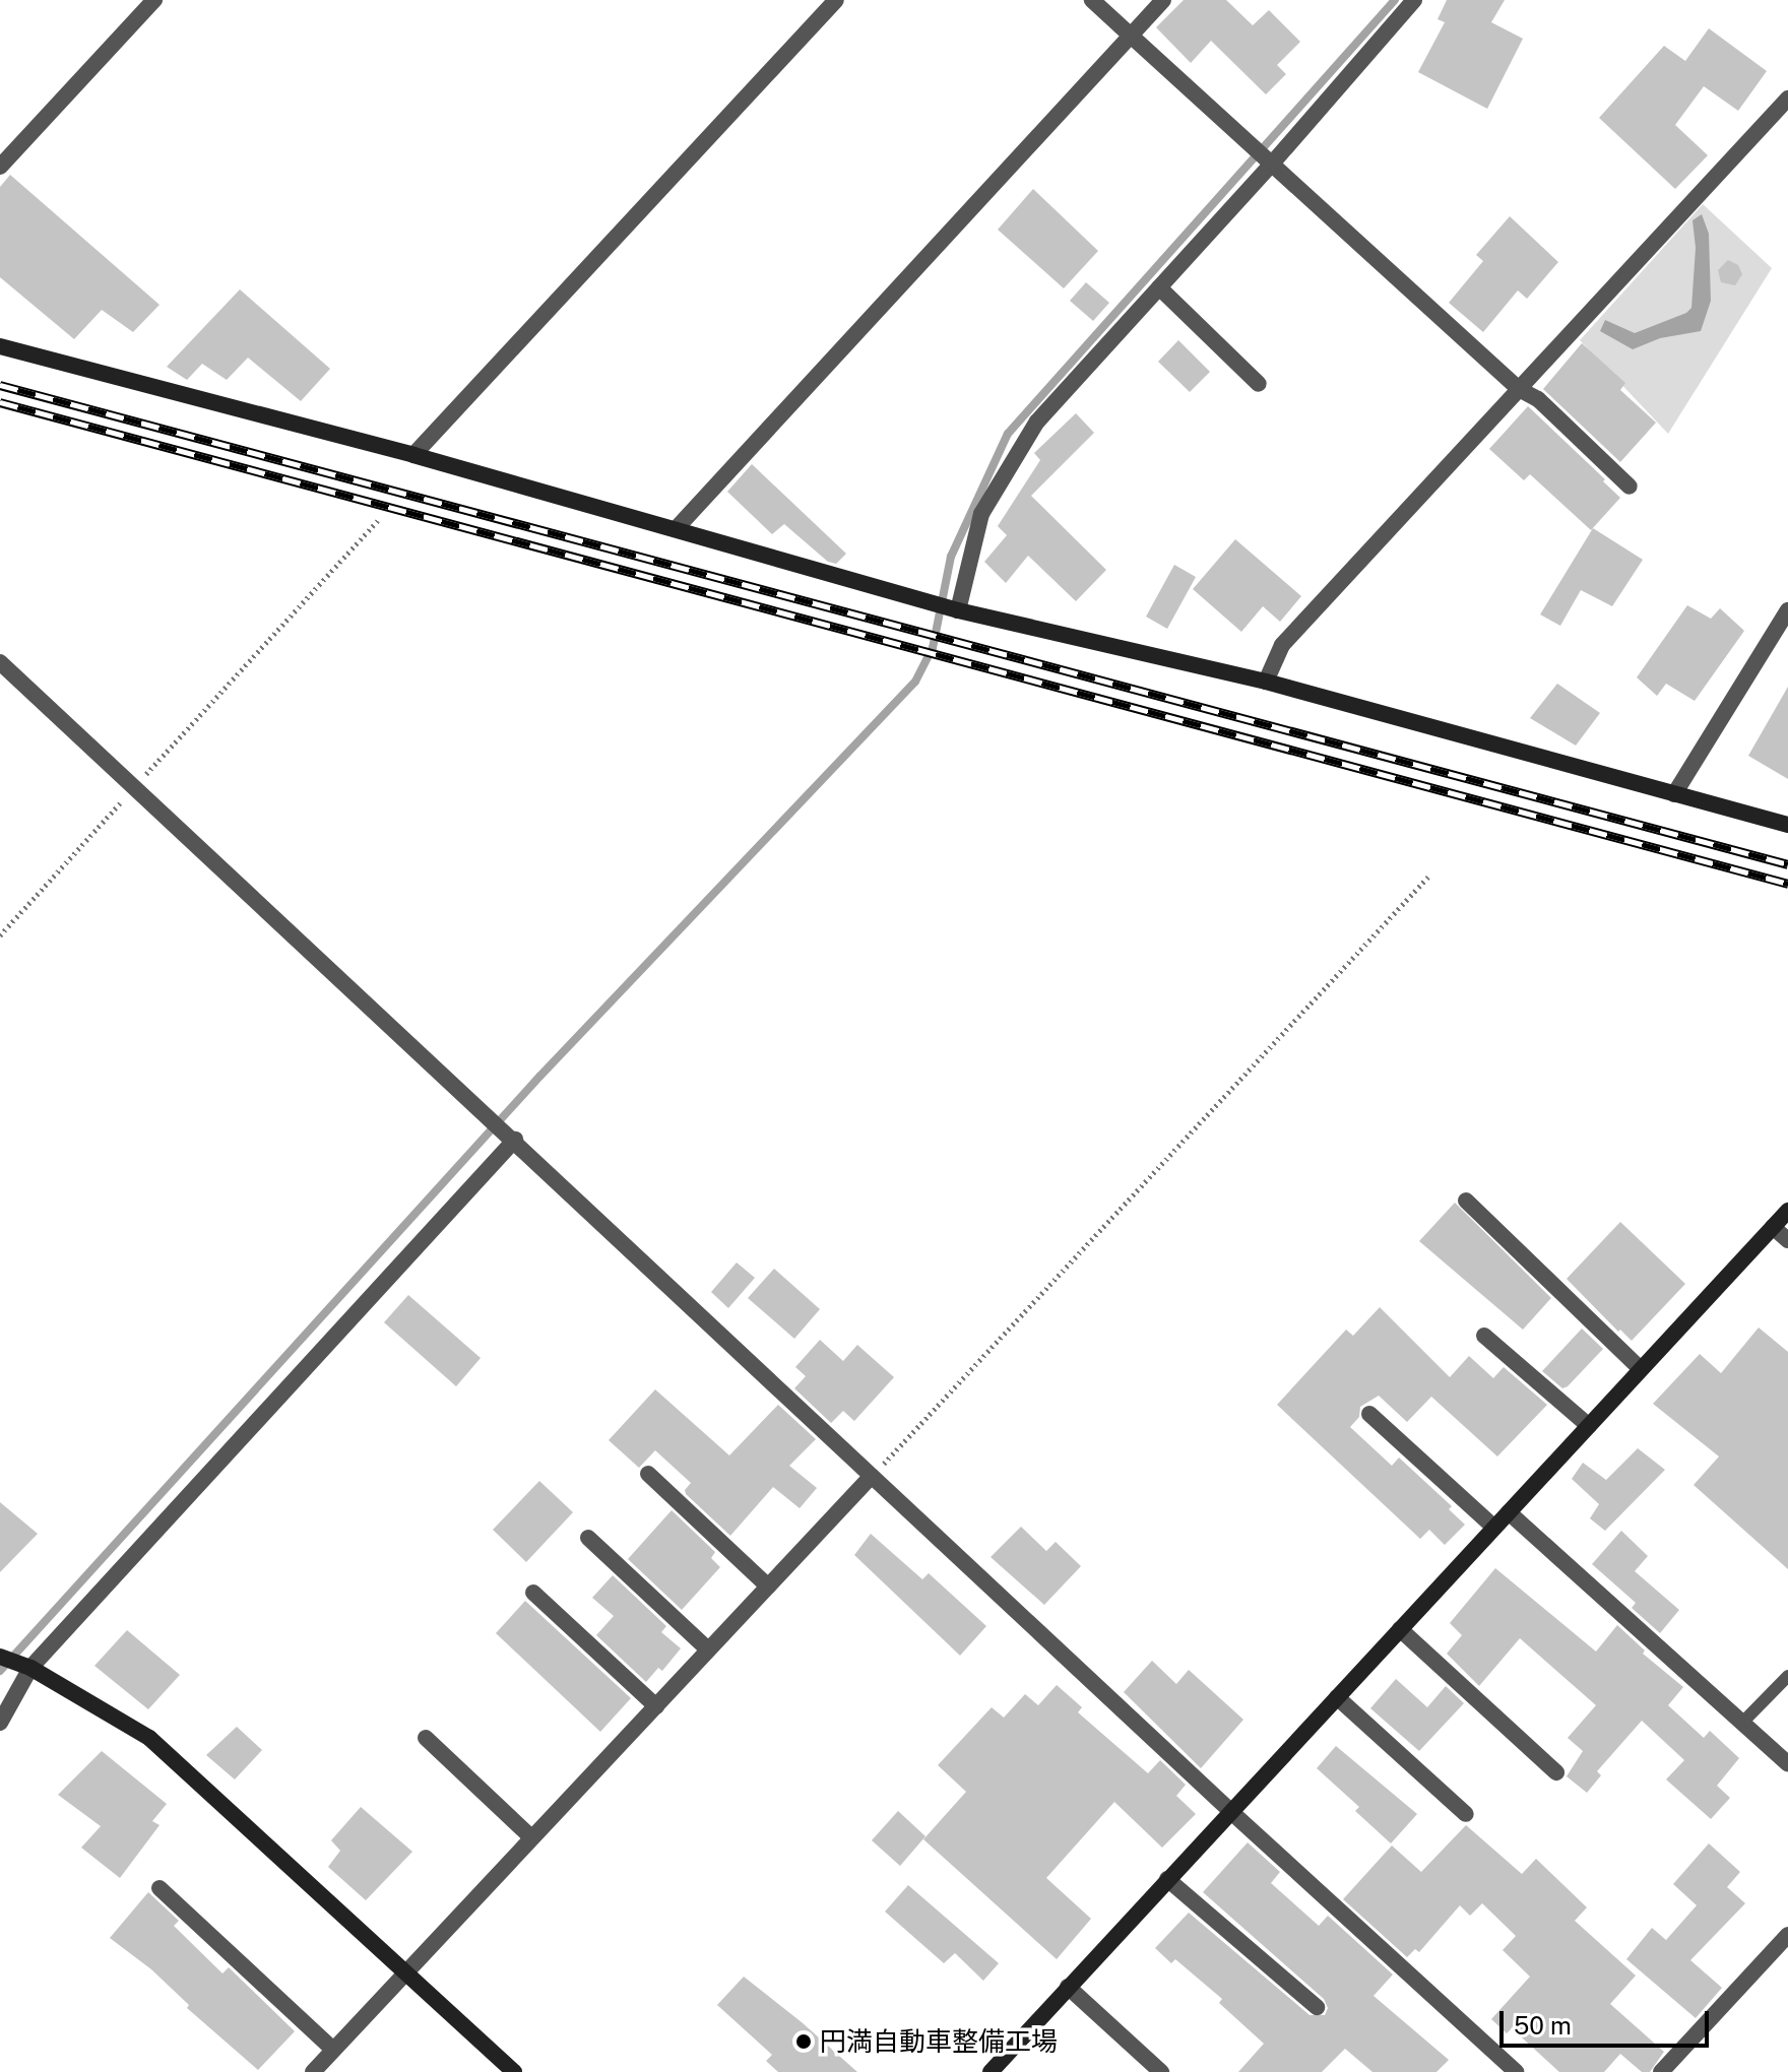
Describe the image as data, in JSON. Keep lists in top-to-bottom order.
{
  "places": ["円満自動車整備工場"],
  "scale_bar": "50 m"
}
